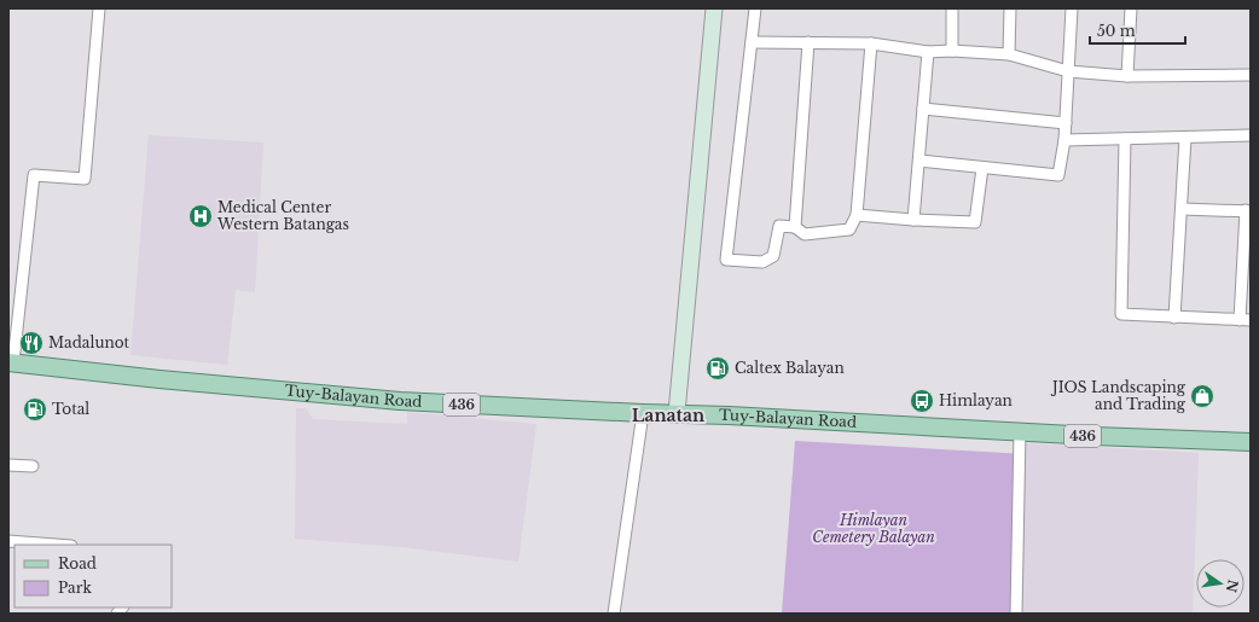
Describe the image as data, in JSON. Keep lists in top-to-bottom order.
{
  "streets": {
    "main road": ["Tuy-Balayan Road", "436"]
  },
  "districts": ["Lanatan"],
  "parks": ["Himlayan Cemetery Balayan"],
  "places": {
    "hospital": ["Medical Center Western Batangas"],
    "restaurant": ["Madalunot"],
    "fuel station": ["Caltex Balayan", "Total"],
    "shop": ["JIOS Landscaping and Trading"],
    "bus stop": ["Himlayan"]
  },
  "legend": ["Road", "Park"],
  "scale_bar": "50 m",
  "north": "right"
}
